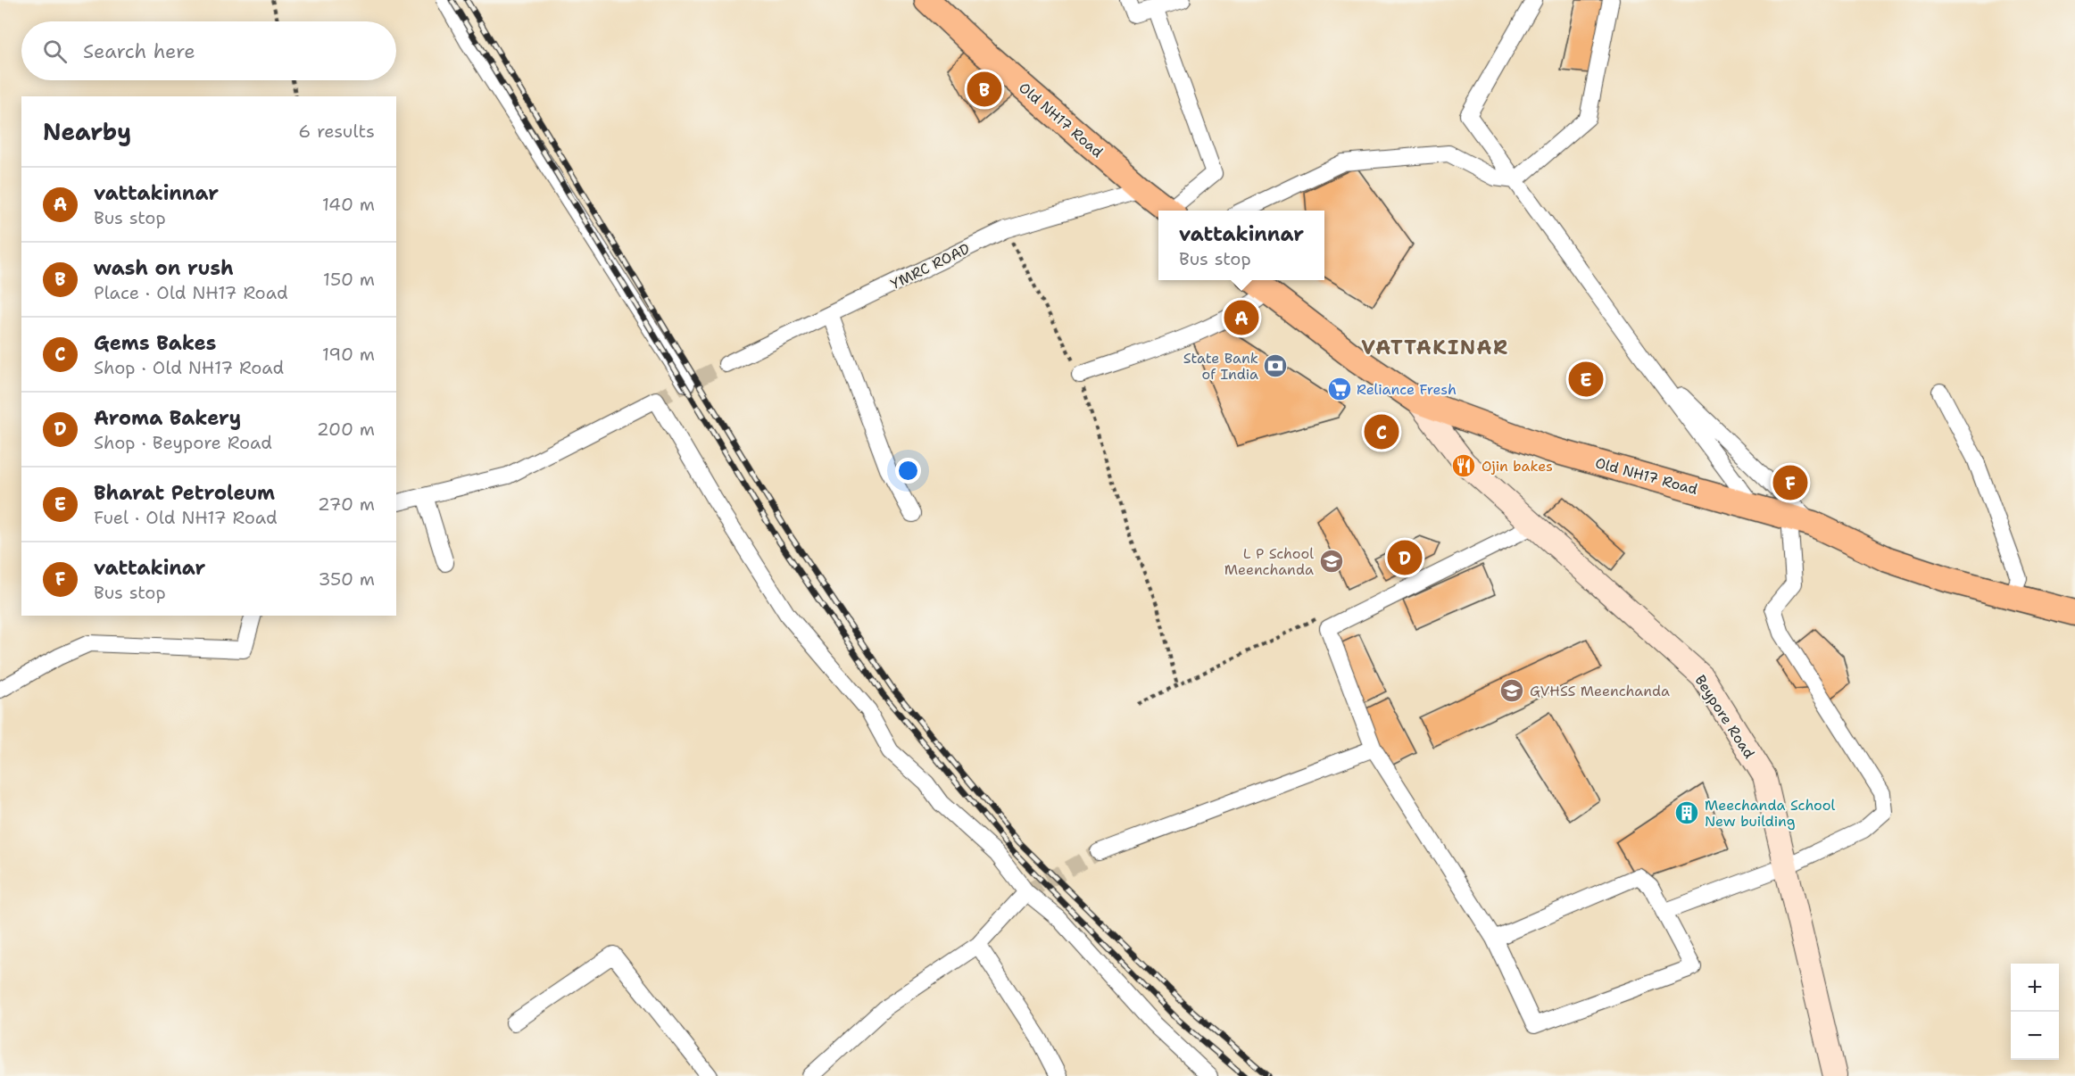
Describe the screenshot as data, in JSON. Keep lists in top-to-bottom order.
{
  "streets": {
    "main road": ["Old NH17 Road", "Beypore Road"],
    "street": ["YMRC ROAD"]
  },
  "crossings": [
    ["Old NH17 Road", "YMRC ROAD"],
    ["Old NH17 Road", "Beypore Road"]
  ],
  "districts": ["VATTAKINAR"],
  "places": {
    "bank": ["State Bank of India"],
    "supermarket": ["Reliance Fresh"],
    "restaurant": ["Ojin bakes"],
    "school or university": ["L P School Meenchanda", "GVHSS Meenchanda"],
    "building": ["Meechanda School New building"]
  },
  "page": {
    "search": "Search here",
    "pins": [
      "B",
      "A",
      "E",
      "C",
      "F",
      "D"
    ],
    "heading": ["Nearby", "6 results"],
    "list": [
      {
        "mark": "A",
        "name": "vattakinnar",
        "note": "Bus stop",
        "value": "140 m"
      },
      {
        "mark": "B",
        "name": "wash on rush",
        "note": "Place · Old NH17 Road",
        "value": "150 m"
      },
      {
        "mark": "C",
        "name": "Gems Bakes",
        "note": "Shop · Old NH17 Road",
        "value": "190 m"
      },
      {
        "mark": "D",
        "name": "Aroma Bakery",
        "note": "Shop · Beypore Road",
        "value": "200 m"
      },
      {
        "mark": "E",
        "name": "Bharat Petroleum",
        "note": "Fuel · Old NH17 Road",
        "value": "270 m"
      },
      {
        "mark": "F",
        "name": "vattakinar",
        "note": "Bus stop",
        "value": "350 m"
      }
    ],
    "popup": ["vattakinnar", "Bus stop"],
    "map_buttons": ["+", "−"]
  }
}
